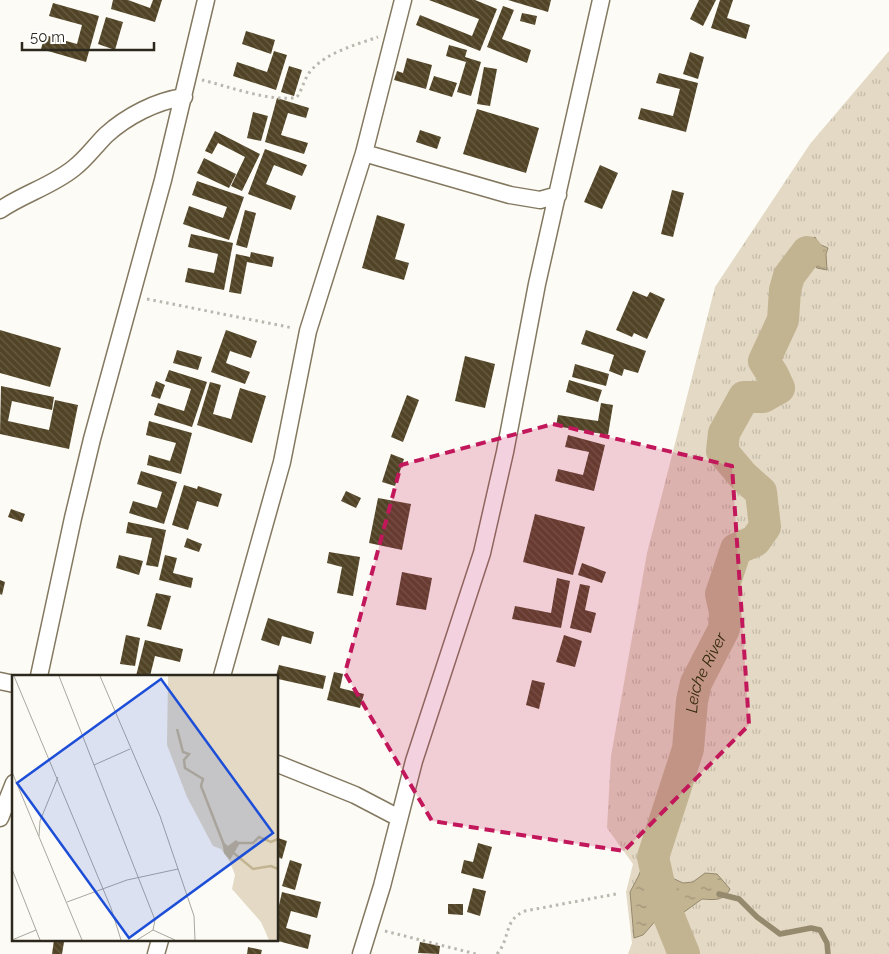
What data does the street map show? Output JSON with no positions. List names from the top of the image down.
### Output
{
  "water": ["Leiche River"],
  "scale_bar": "50 m"
}
